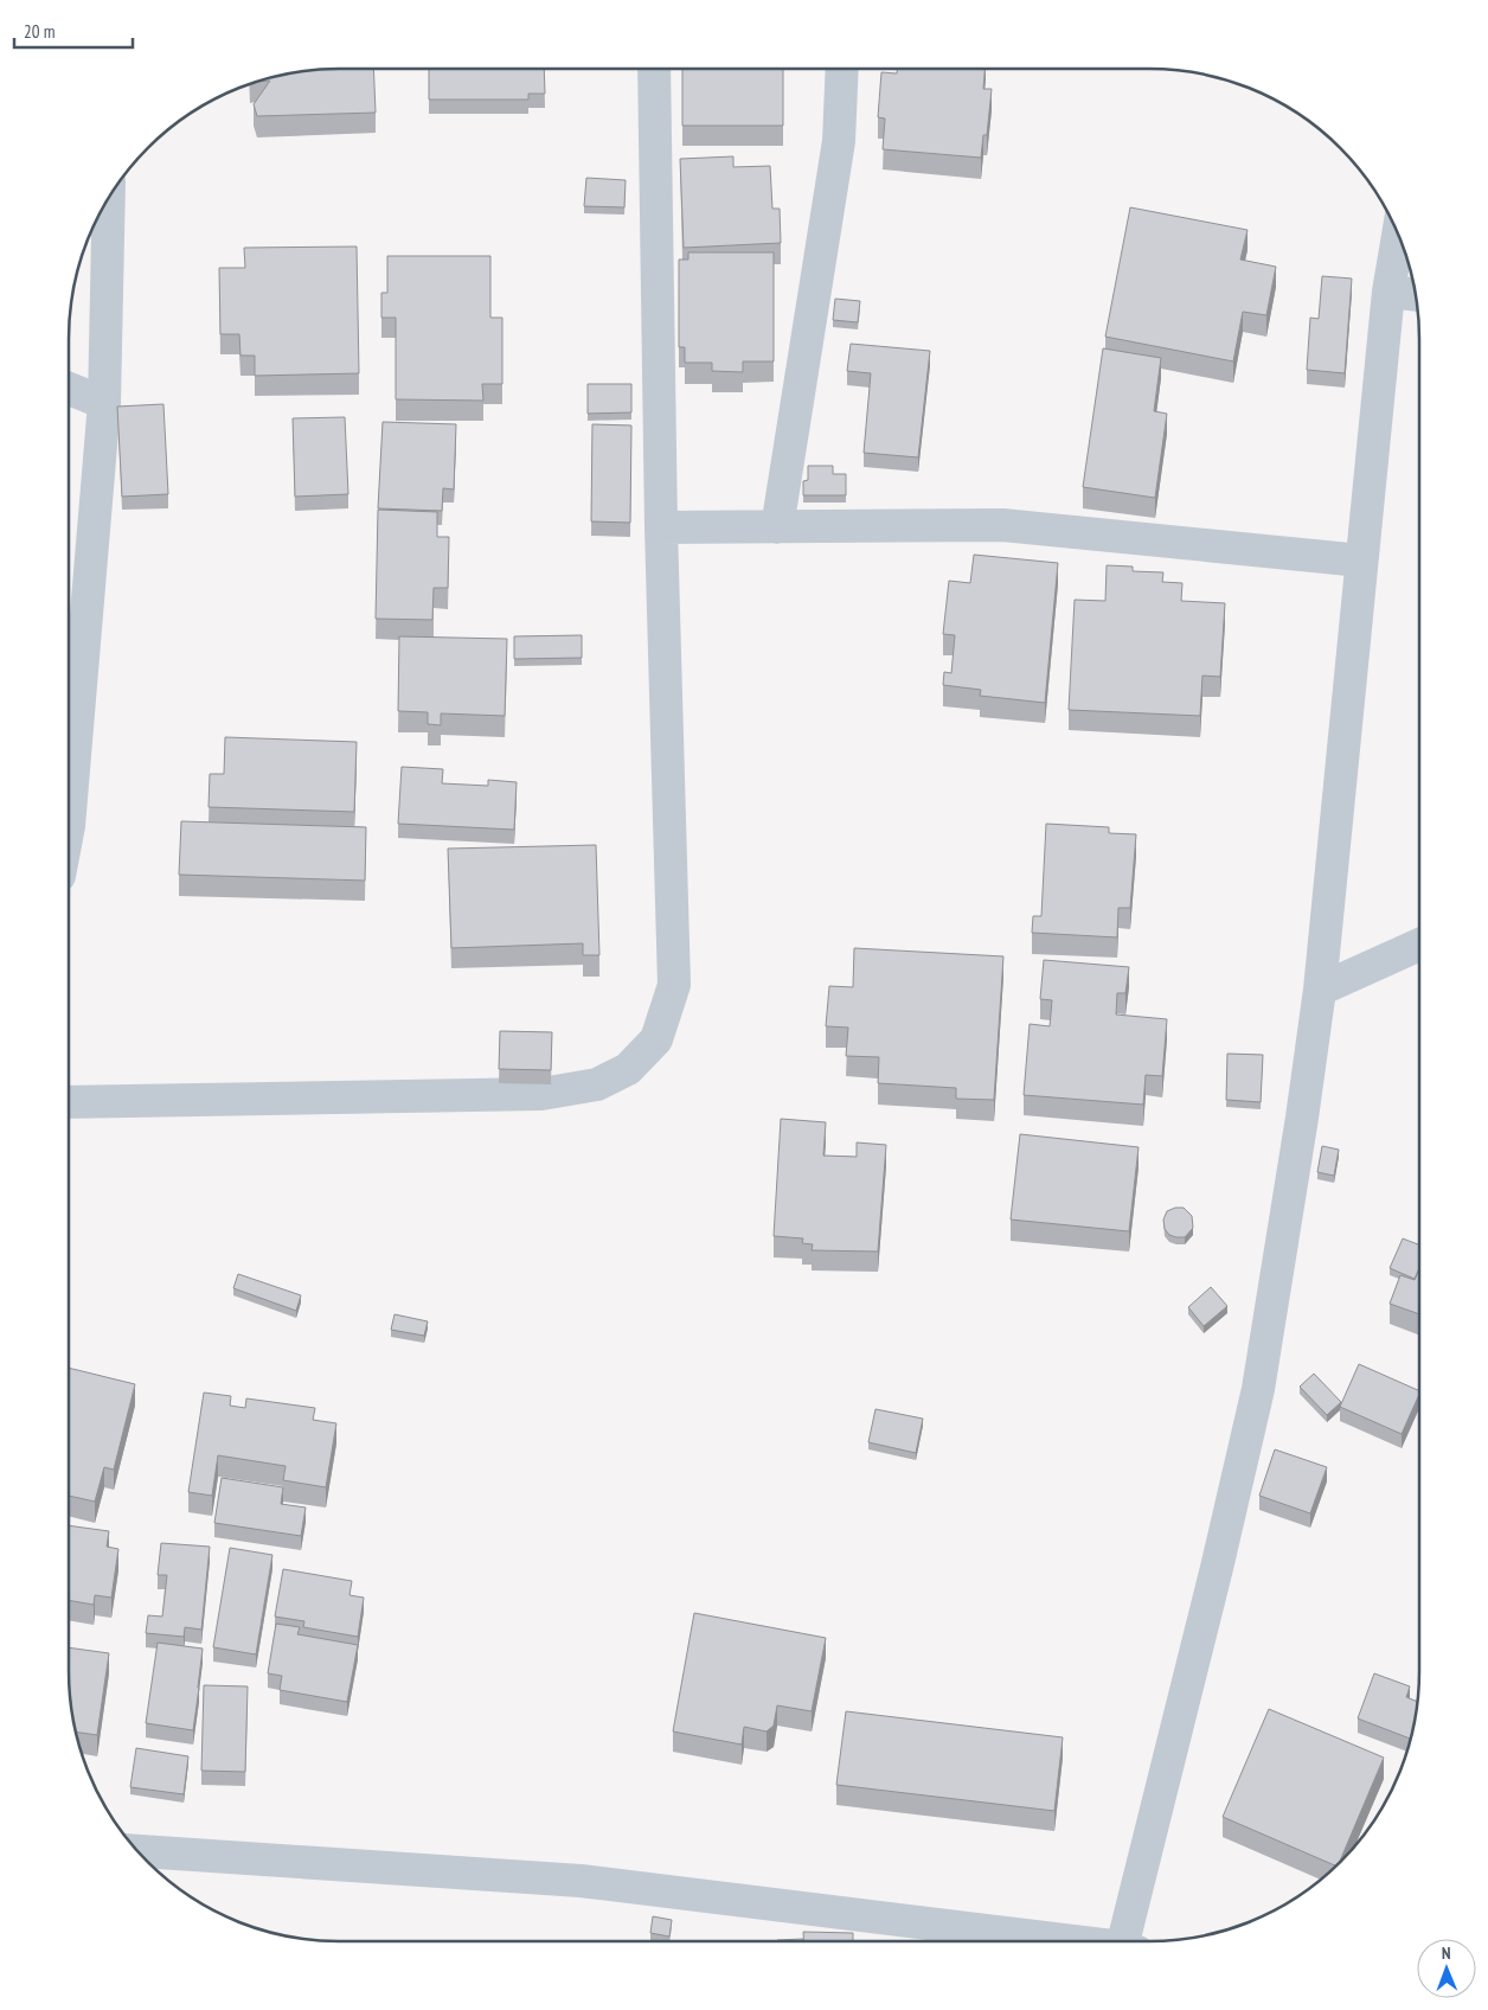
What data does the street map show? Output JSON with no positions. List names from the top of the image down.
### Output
{
  "scale_bar": "20 m",
  "north": "top"
}
